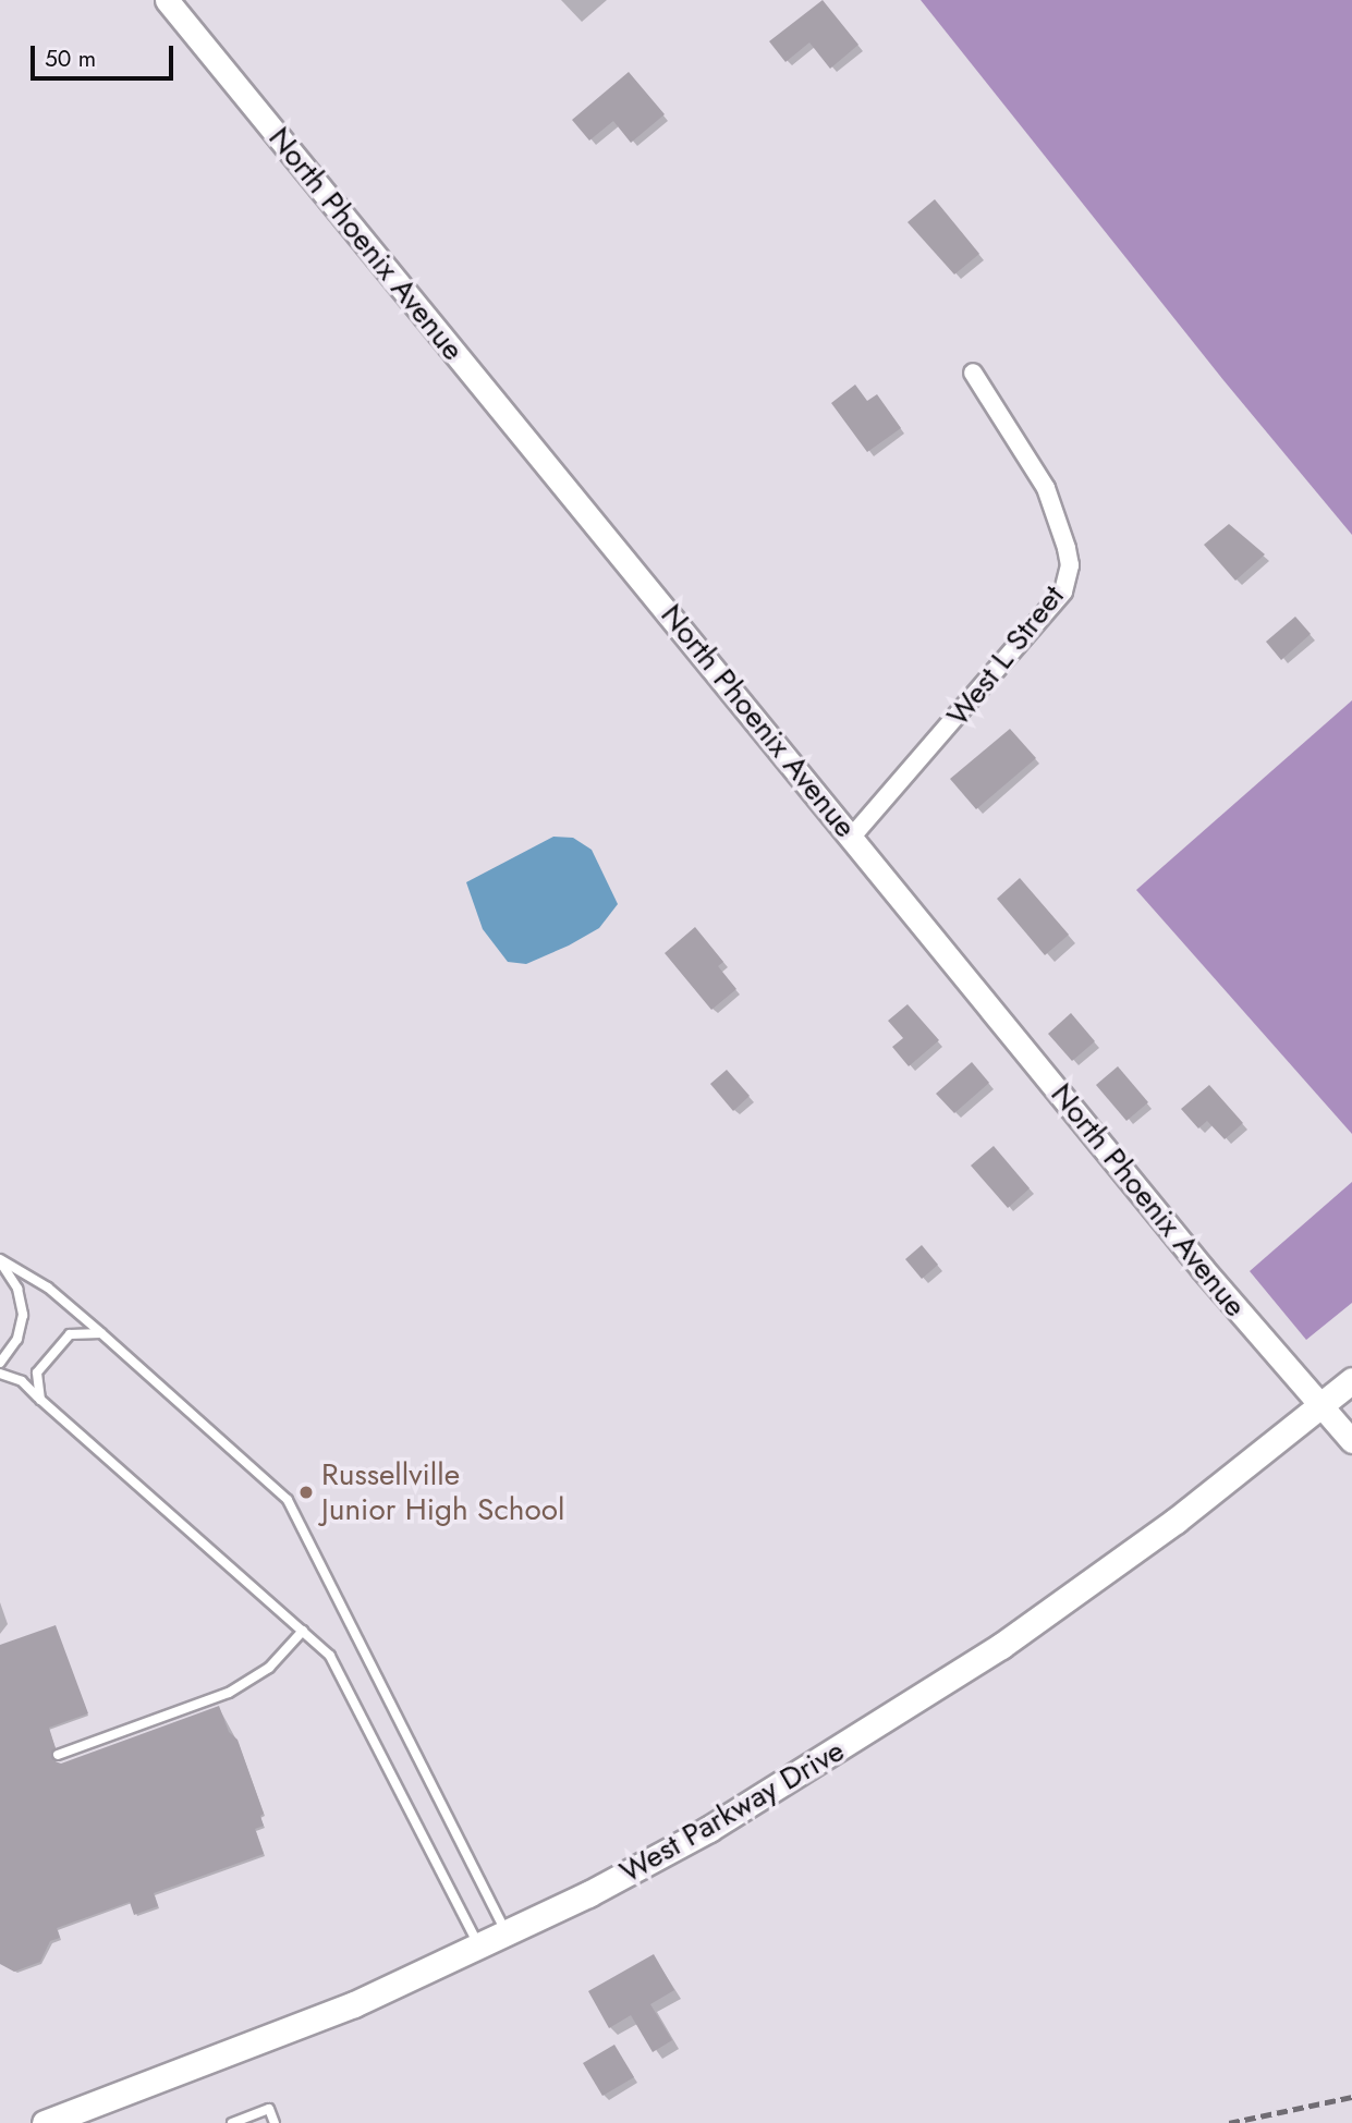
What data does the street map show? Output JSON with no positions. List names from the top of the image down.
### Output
{
  "streets": {
    "main road": ["West Parkway Drive"],
    "street": ["North Phoenix Avenue", "West L Street"]
  },
  "crossings": [
    ["North Phoenix Avenue", "West L Street"],
    ["North Phoenix Avenue", "West Parkway Drive"]
  ],
  "places": ["Russellville Junior High School"],
  "scale_bar": "50 m"
}
